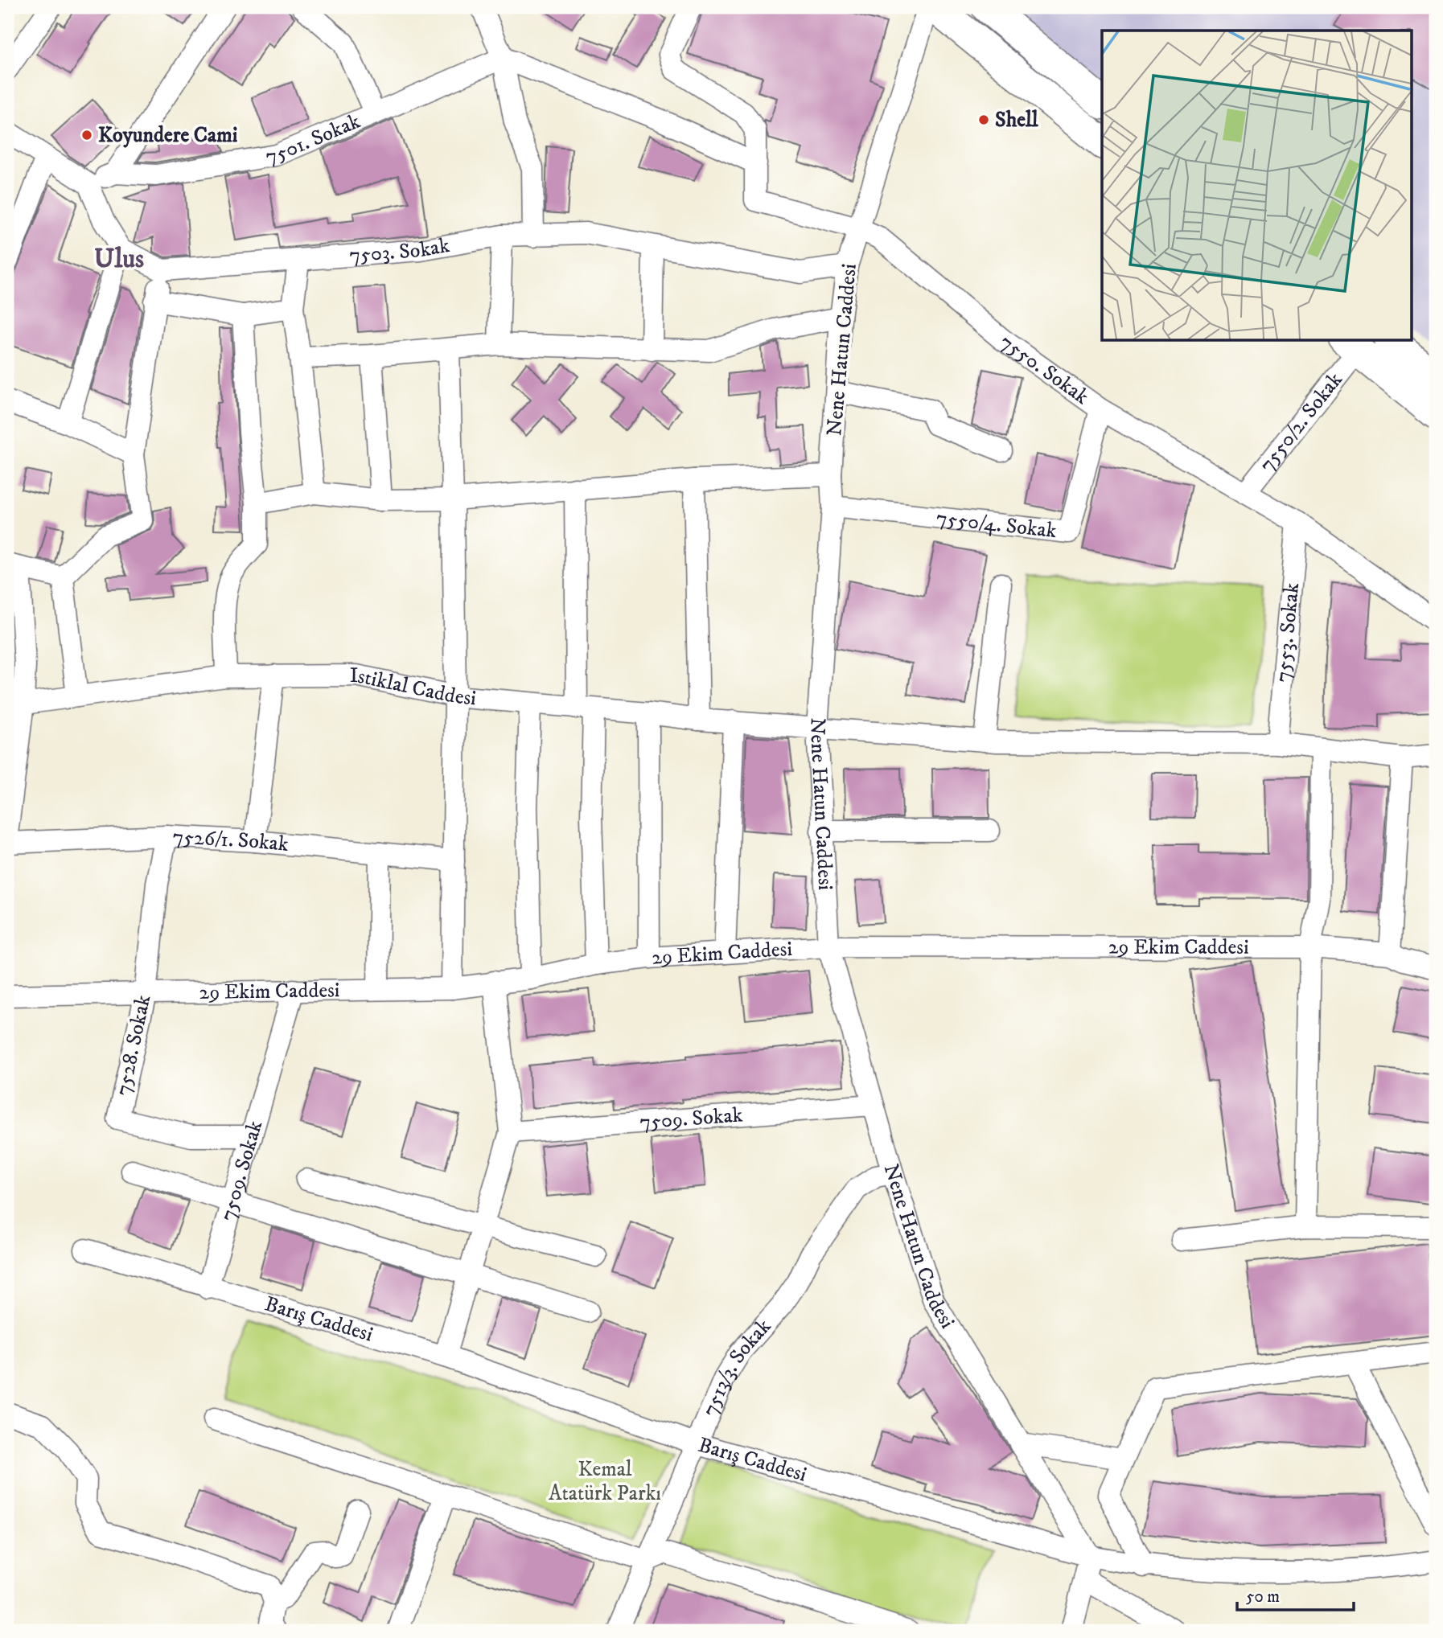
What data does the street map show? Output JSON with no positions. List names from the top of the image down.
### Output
{
  "streets": {
    "street": [
      "7501. Sokak",
      "7503. Sokak",
      "Nene Hatun Caddesi",
      "7550. Sokak",
      "7550/2. Sokak",
      "7550/4. Sokak",
      "7553. Sokak",
      "Istiklal Caddesi",
      "7526/1. Sokak",
      "29 Ekim Caddesi",
      "7528. Sokak",
      "7509. Sokak",
      "Barış Caddesi",
      "7513/3. Sokak"
    ]
  },
  "crossings": [
    ["7503. Sokak", "Nene Hatun Caddesi"],
    ["Nene Hatun Caddesi", "7550. Sokak"],
    ["Nene Hatun Caddesi", "7550/4. Sokak"],
    ["Nene Hatun Caddesi", "Istiklal Caddesi"],
    ["Nene Hatun Caddesi", "29 Ekim Caddesi"],
    ["Nene Hatun Caddesi", "7509. Sokak"],
    ["Nene Hatun Caddesi", "Barış Caddesi"],
    ["Nene Hatun Caddesi", "7513/3. Sokak"],
    ["7550. Sokak", "7550/2. Sokak"],
    ["7550. Sokak", "7550/4. Sokak"],
    ["7550. Sokak", "7553. Sokak"],
    ["7553. Sokak", "Istiklal Caddesi"],
    ["7526/1. Sokak", "7528. Sokak"],
    ["29 Ekim Caddesi", "7528. Sokak"],
    ["29 Ekim Caddesi", "7509. Sokak"],
    ["7528. Sokak", "7509. Sokak"],
    ["7509. Sokak", "Barış Caddesi"],
    ["Barış Caddesi", "7513/3. Sokak"]
  ],
  "districts": ["Ulus"],
  "parks": ["Kemal Atatürk Parkı"],
  "places": ["Shell", "Koyundere Cami"],
  "scale_bar": "50 m"
}
